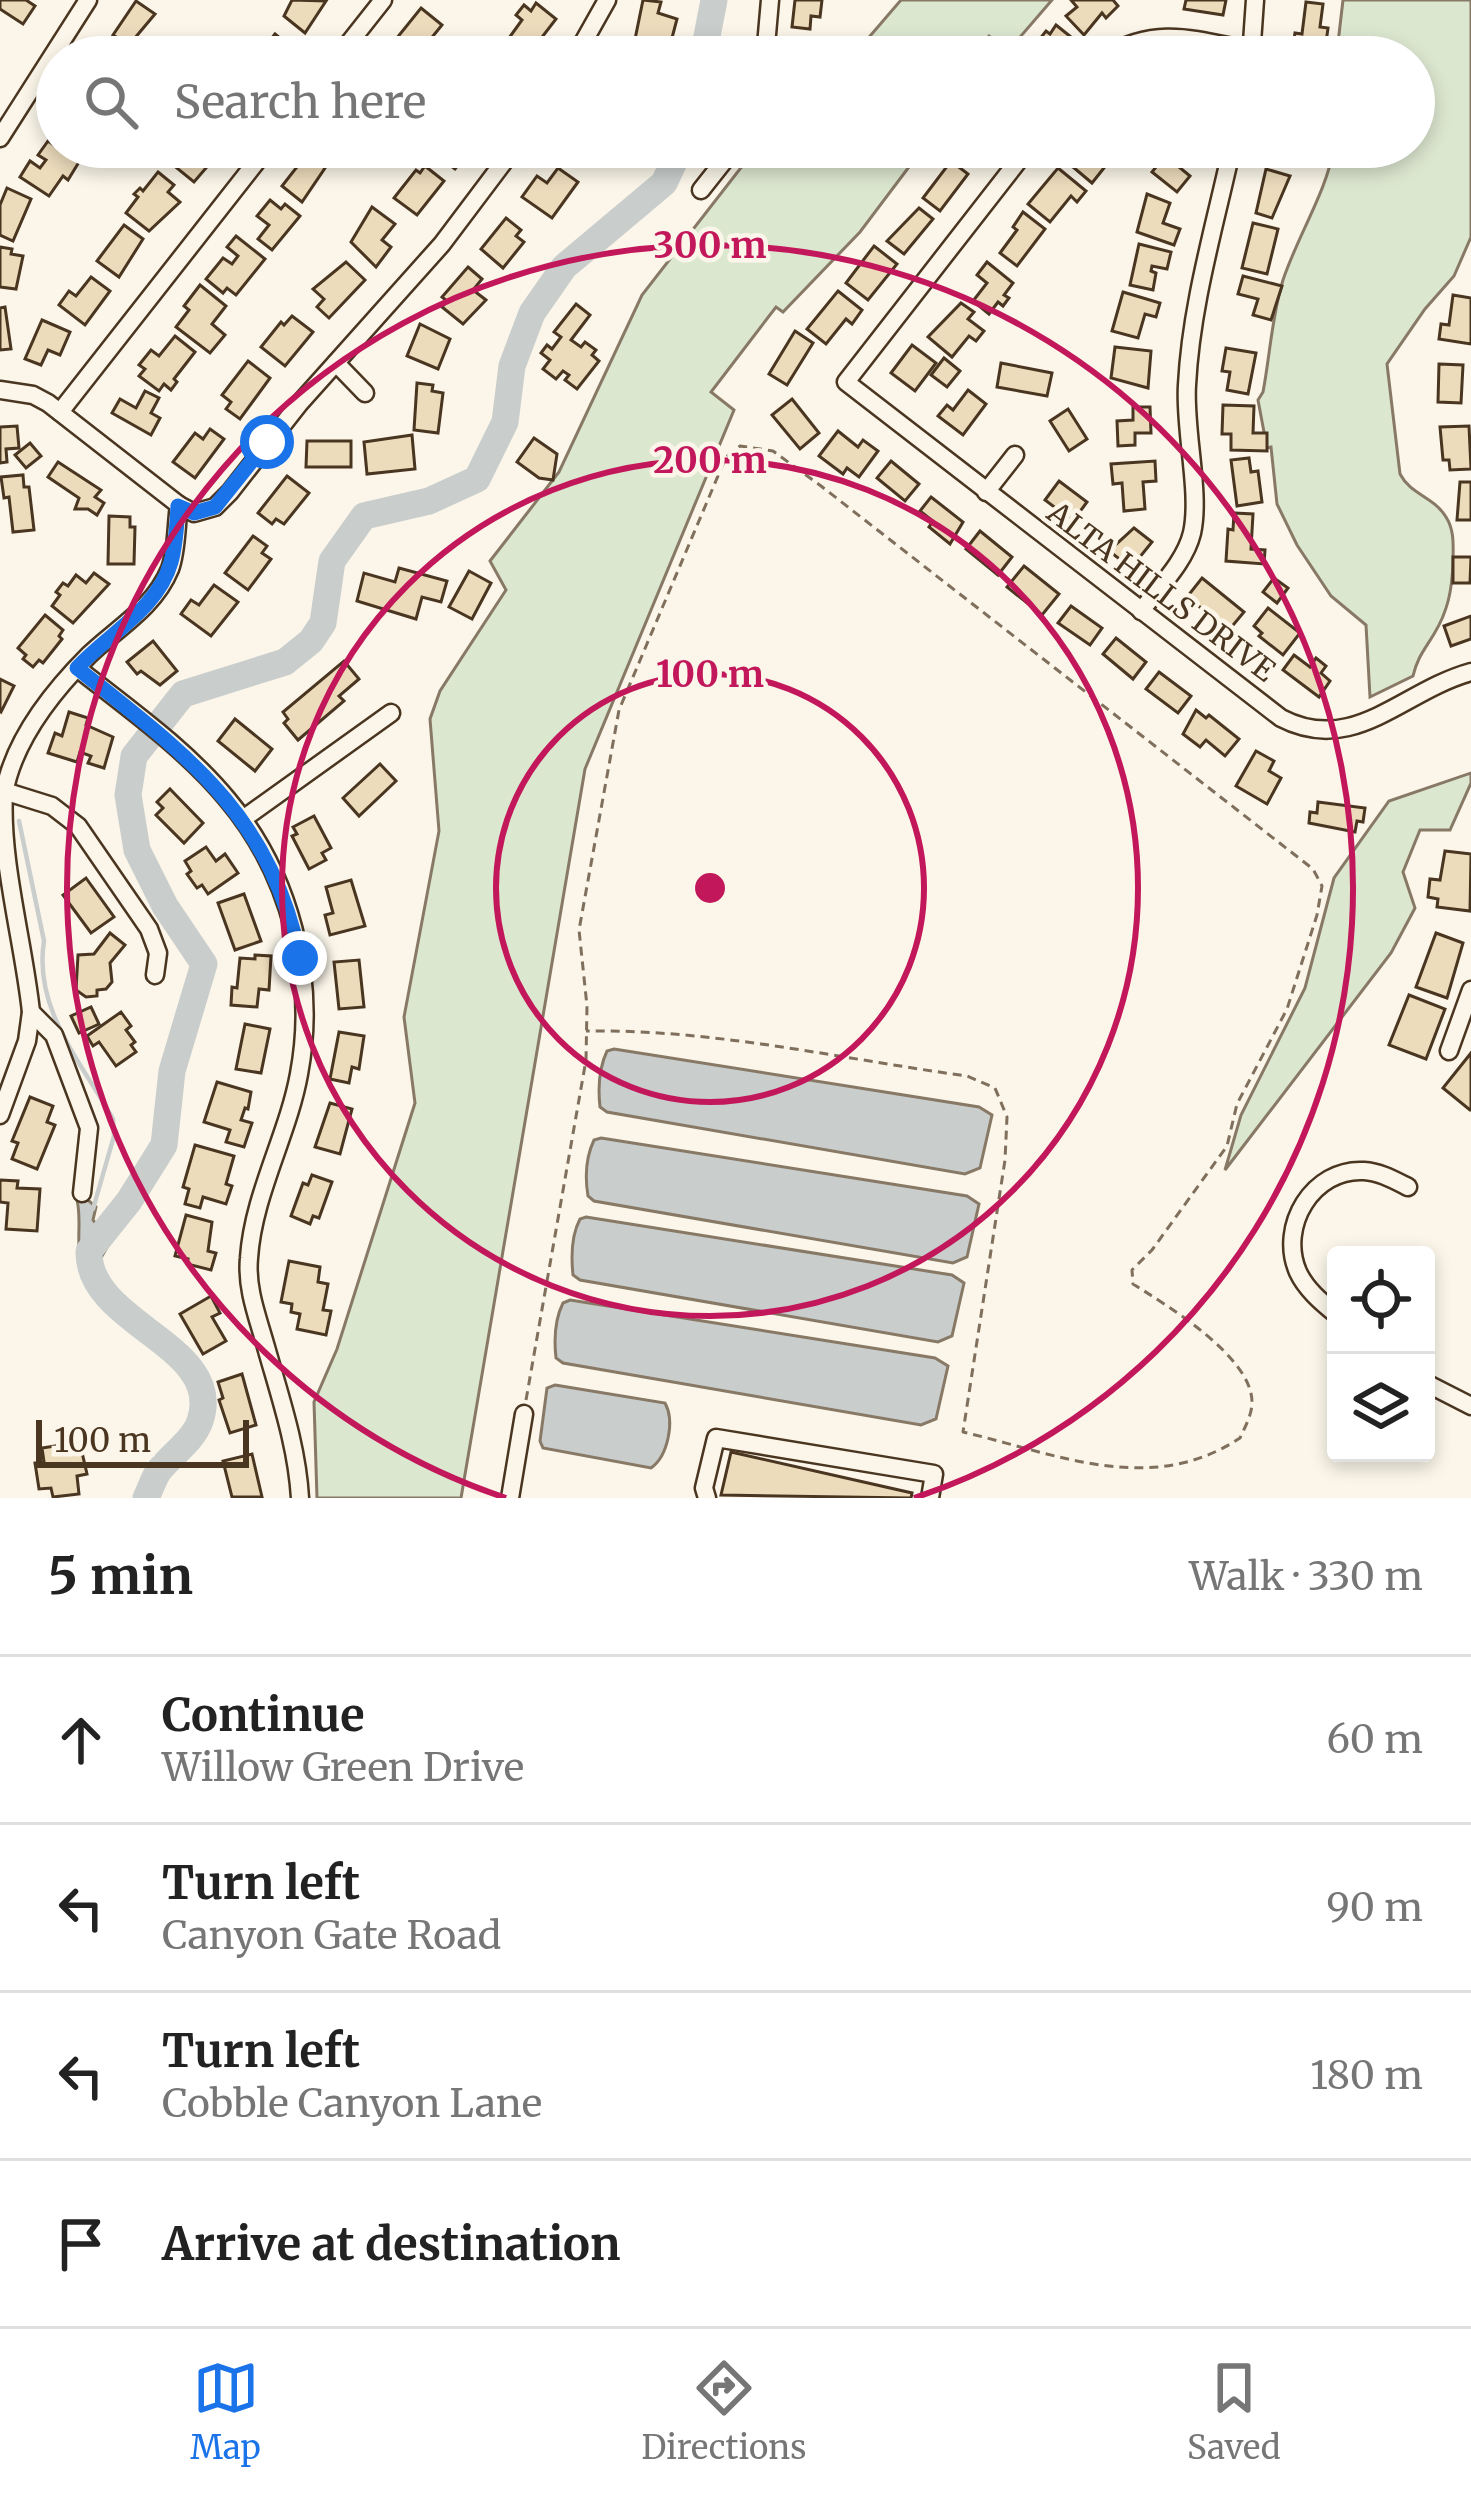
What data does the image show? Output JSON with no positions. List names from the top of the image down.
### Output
{
  "streets": {
    "street": ["ALTA HILLS DRIVE"]
  },
  "scale_bar": "100 m",
  "page": {
    "search": "Search here",
    "scale": "100 m",
    "heading": ["5 min", "Walk · 330 m"],
    "list": [
      ["Continue", "Willow Green Drive", "60 m"],
      ["Turn left", "Canyon Gate Road", "90 m"],
      ["Turn left", "Cobble Canyon Lane", "180 m"],
      "Arrive at destination"
    ],
    "nav": ["Map", "Directions", "Saved"]
  },
  "rings": ["300 m", "200 m", "100 m"]
}
